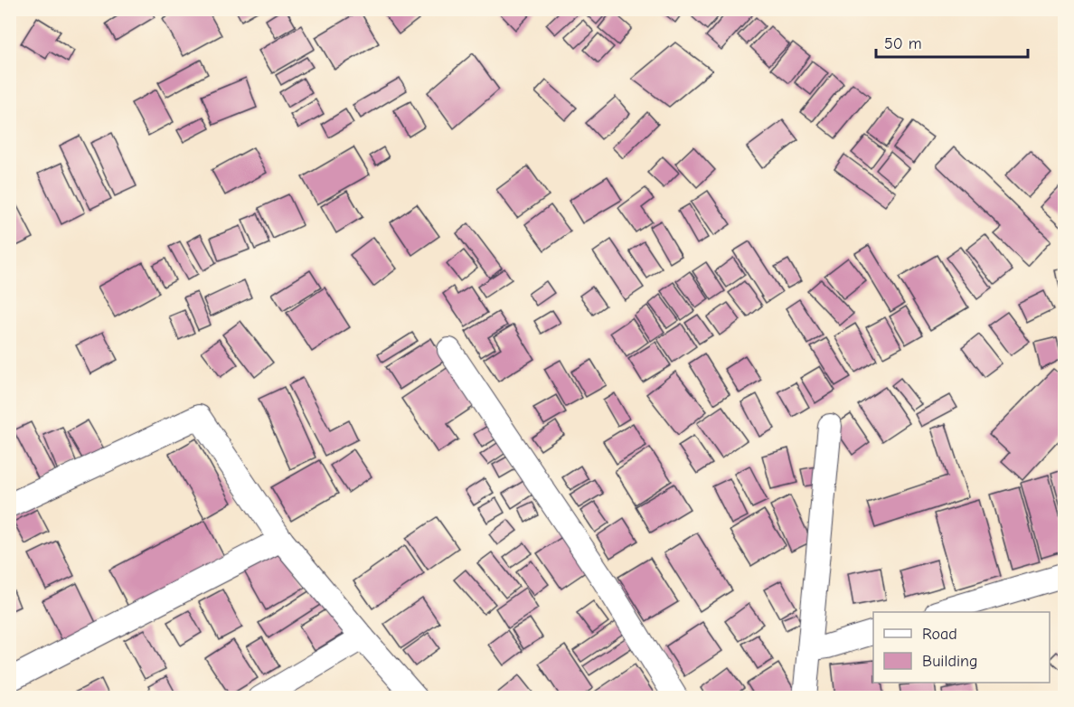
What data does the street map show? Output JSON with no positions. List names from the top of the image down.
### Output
{
  "legend": ["Road", "Building"],
  "scale_bar": "50 m"
}
